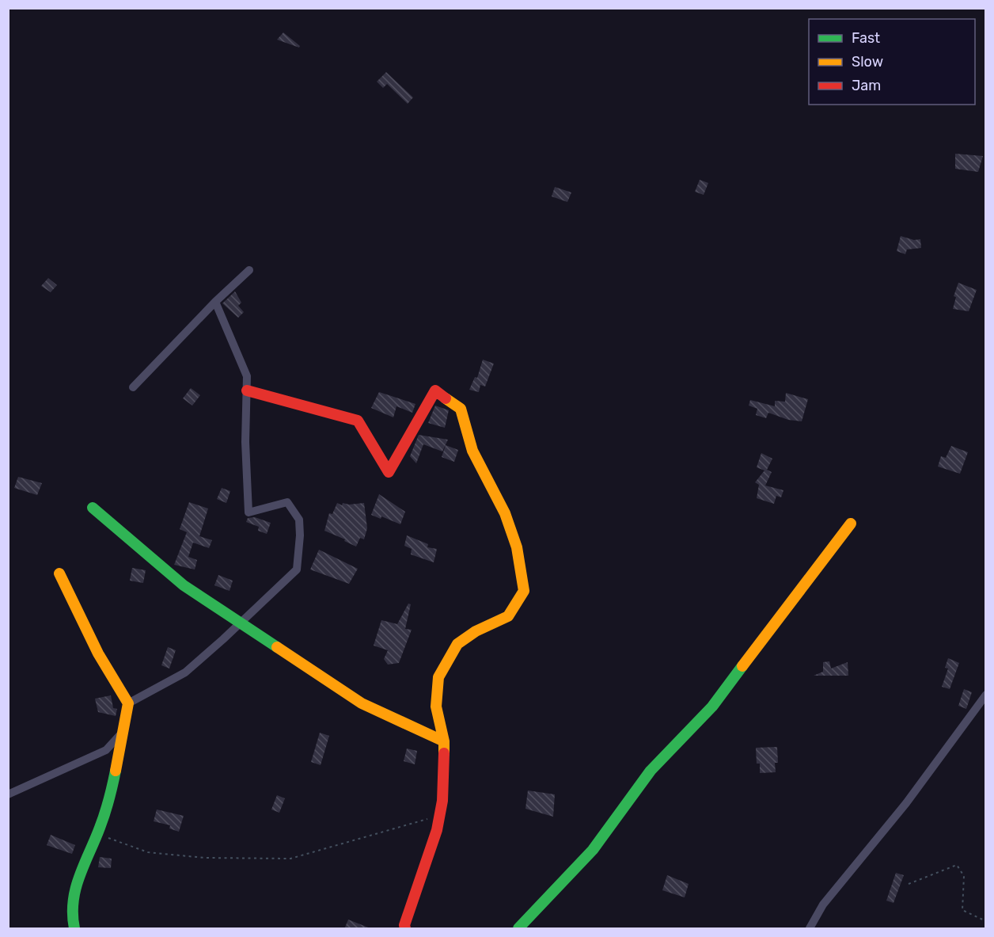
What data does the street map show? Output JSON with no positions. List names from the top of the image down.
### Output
{
  "legend": ["Fast", "Slow", "Jam"]
}
